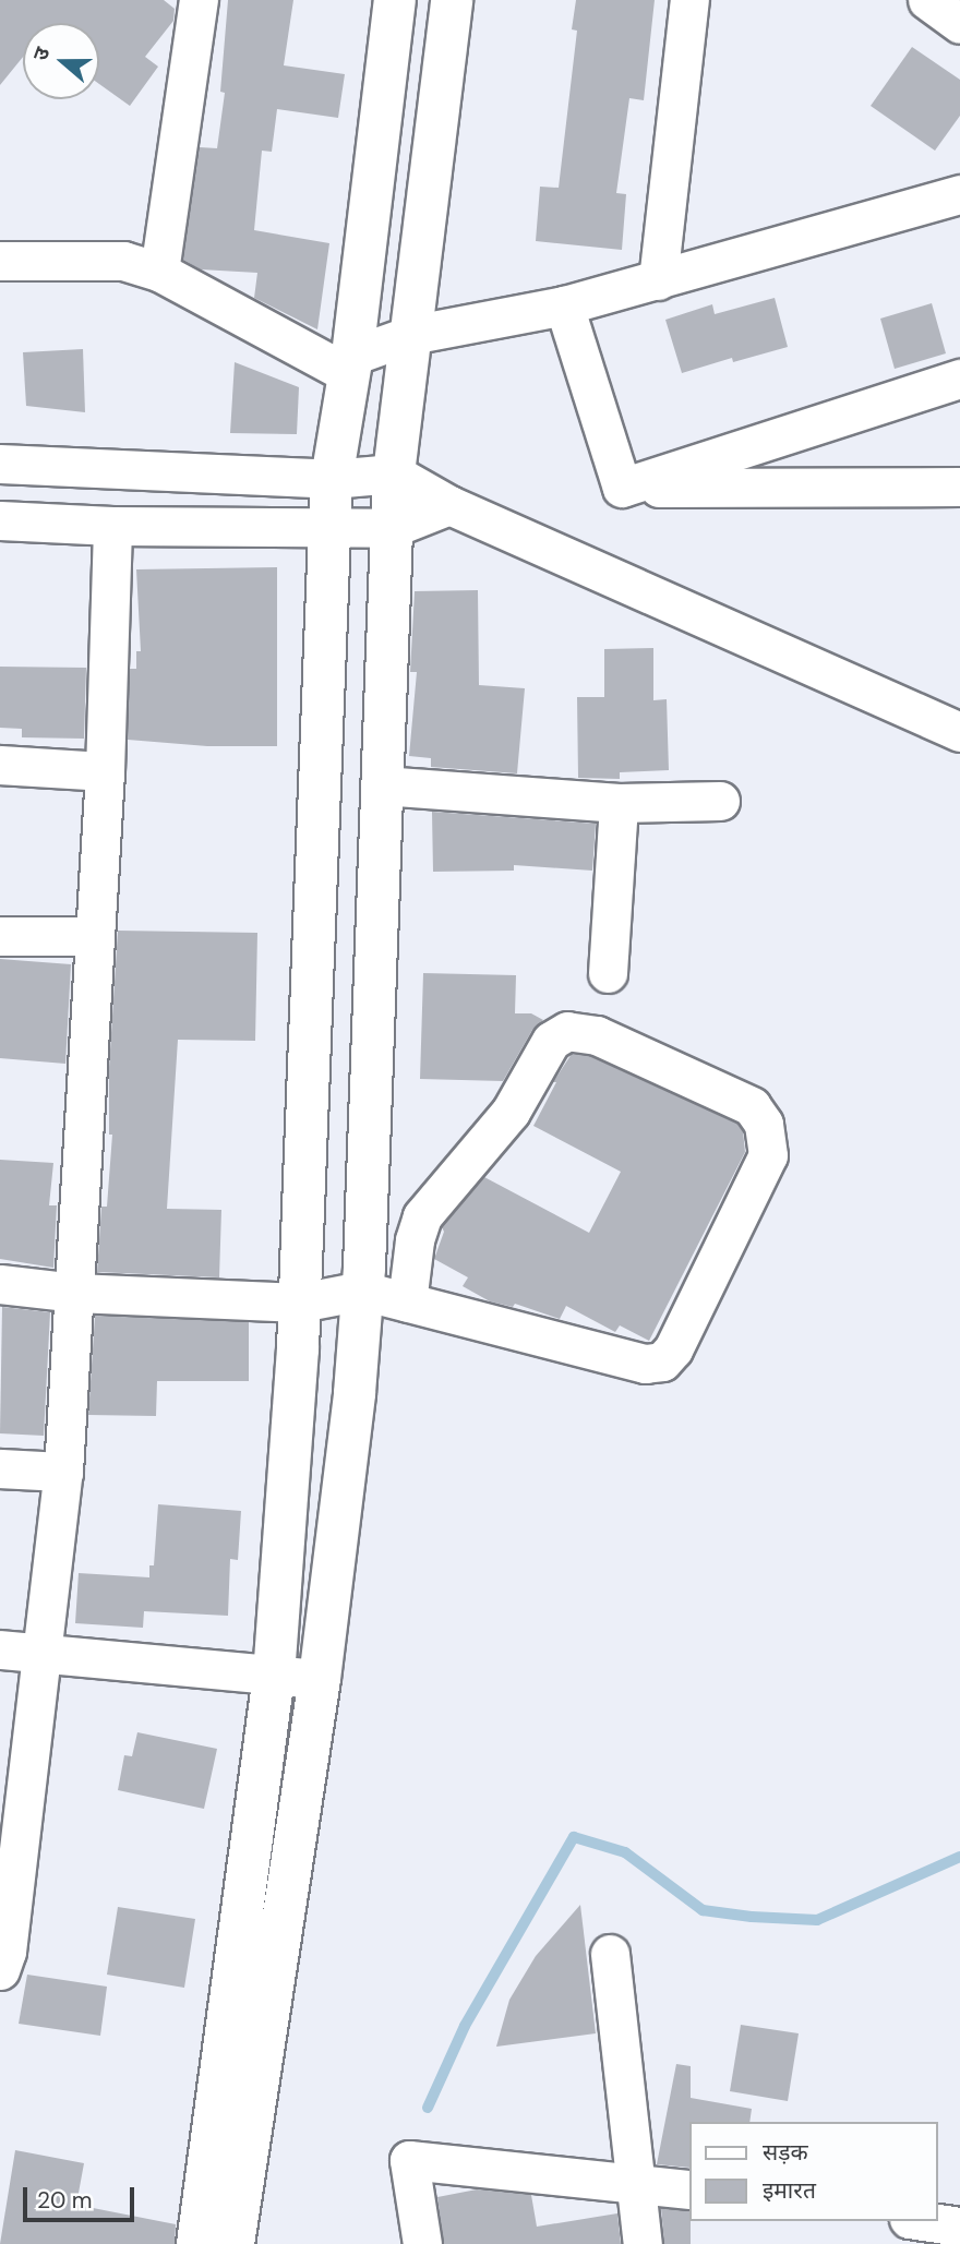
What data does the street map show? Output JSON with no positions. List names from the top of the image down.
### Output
{
  "legend": ["सड़क", "इमारत"],
  "scale_bar": "20 m",
  "north": "left"
}
